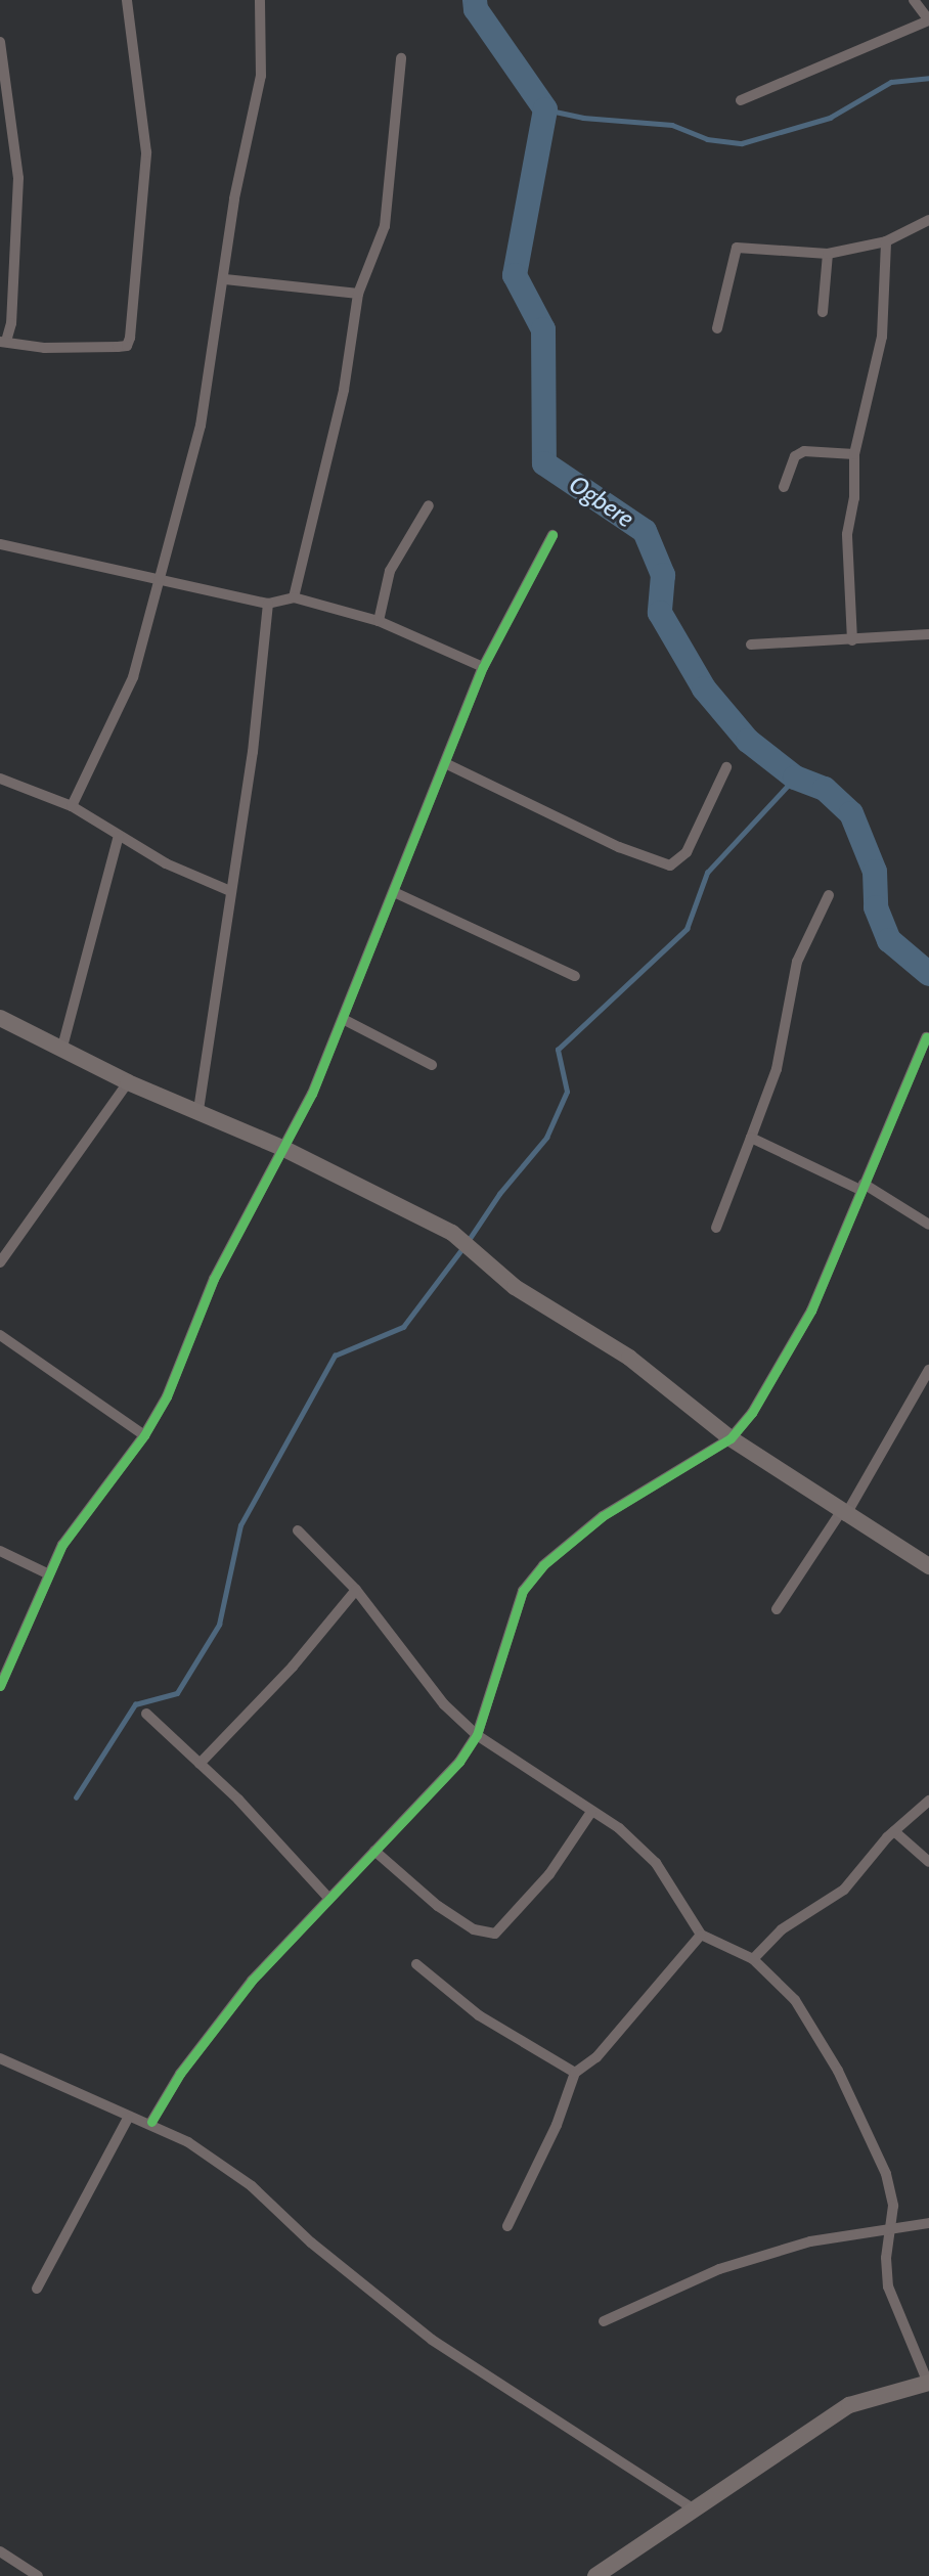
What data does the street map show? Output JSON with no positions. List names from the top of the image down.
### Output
{
  "water": ["Ogbere"]
}
